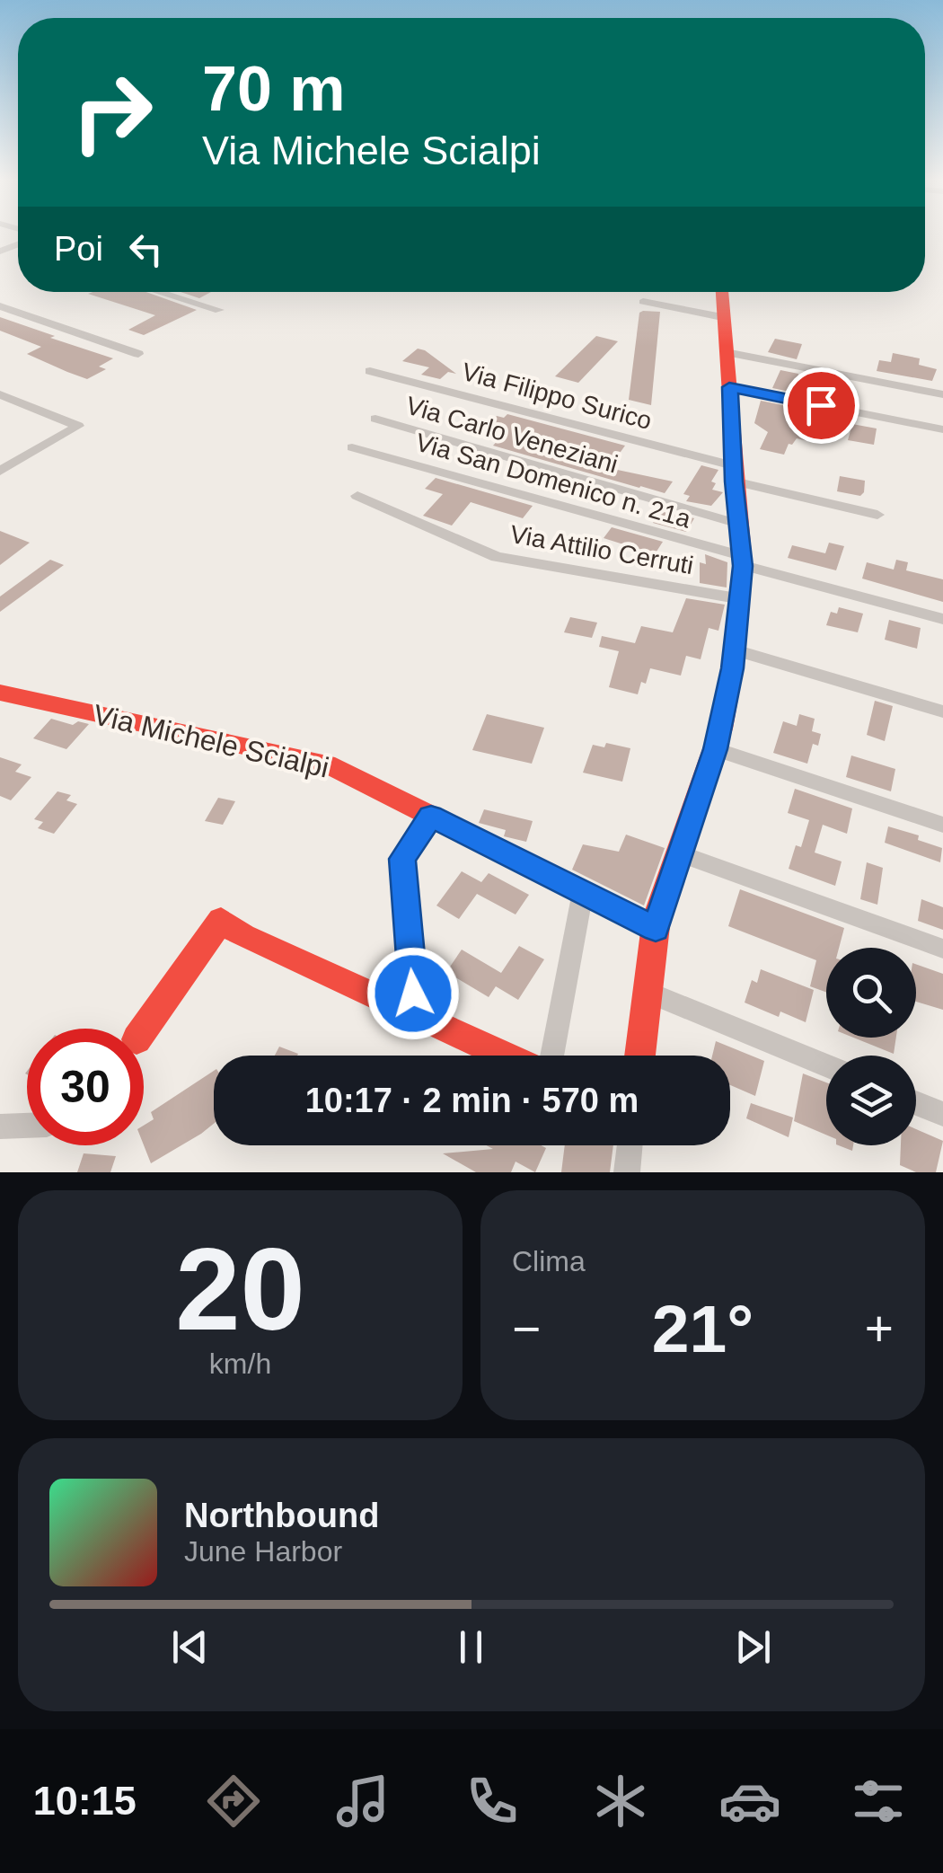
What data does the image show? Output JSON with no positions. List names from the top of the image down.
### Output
{
  "streets": {
    "street": [
      "Via Filippo Surico",
      "Via Carlo Veneziani",
      "Via San Domenico n. 21a",
      "Via Attilio Cerruti",
      "Via Michele Scialpi"
    ]
  },
  "page": {
    "turn": ["70 m", "Via Michele Scialpi"],
    "then": "Poi",
    "limit": "30",
    "trip": "10:17 · 2 min · 570 m",
    "tile": [
      ["20", "km/h"],
      "Clima"
    ],
    "heat": ["−", "21°", "+"],
    "song": ["Northbound", "June Harbor"],
    "tabs": "10:15"
  }
}
